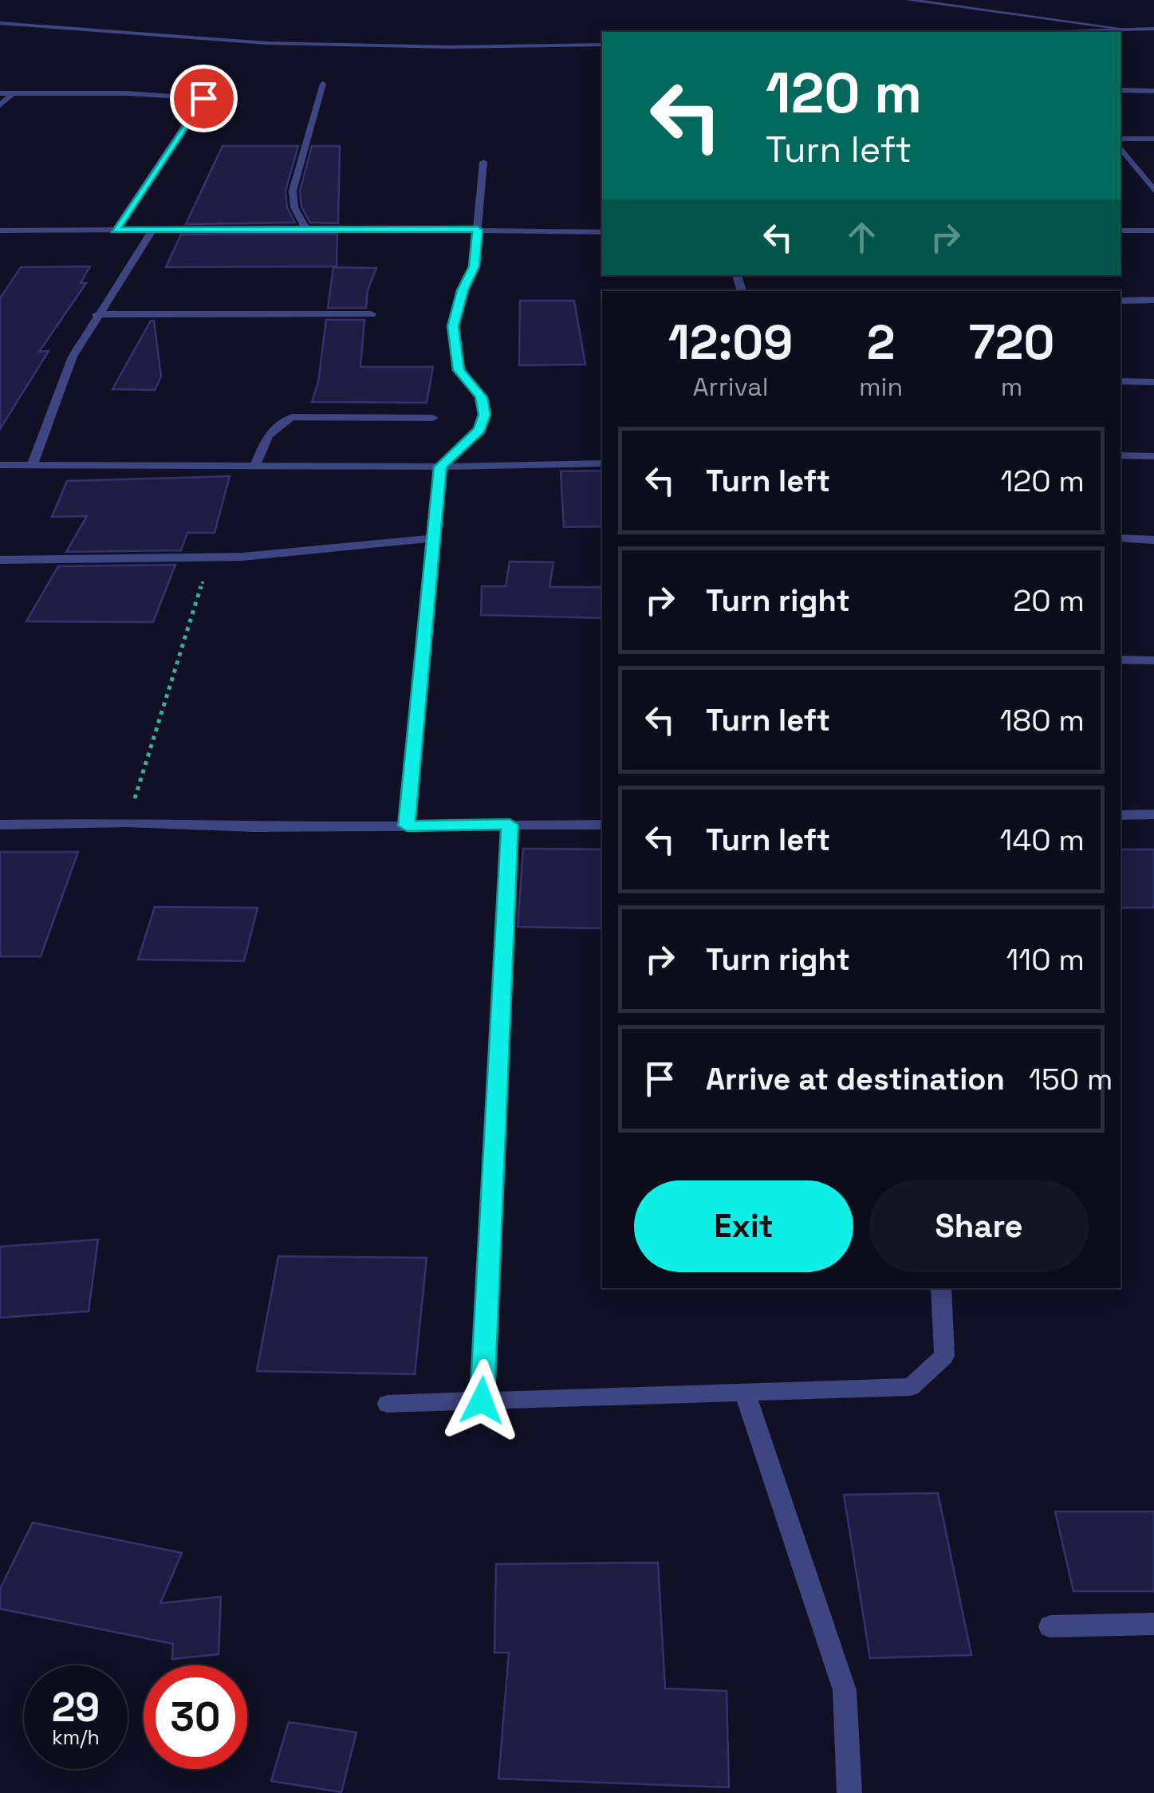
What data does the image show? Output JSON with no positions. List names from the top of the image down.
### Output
{
  "page": {
    "turn": ["120 m", "Turn left"],
    "eta": [
      "12:09",
      "Arrival",
      "2",
      "min",
      "720",
      "m"
    ],
    "list": [
      {
        "name": "Turn left",
        "value": "120 m"
      },
      {
        "name": "Turn right",
        "value": "20 m"
      },
      {
        "name": "Turn left",
        "value": "180 m"
      },
      {
        "name": "Turn left",
        "value": "140 m"
      },
      {
        "name": "Turn right",
        "value": "110 m"
      },
      {
        "name": "Arrive at destination",
        "value": "150 m"
      }
    ],
    "buttons": ["Exit", "Share"],
    "speed": "29 km/h",
    "limit": "30"
  }
}
